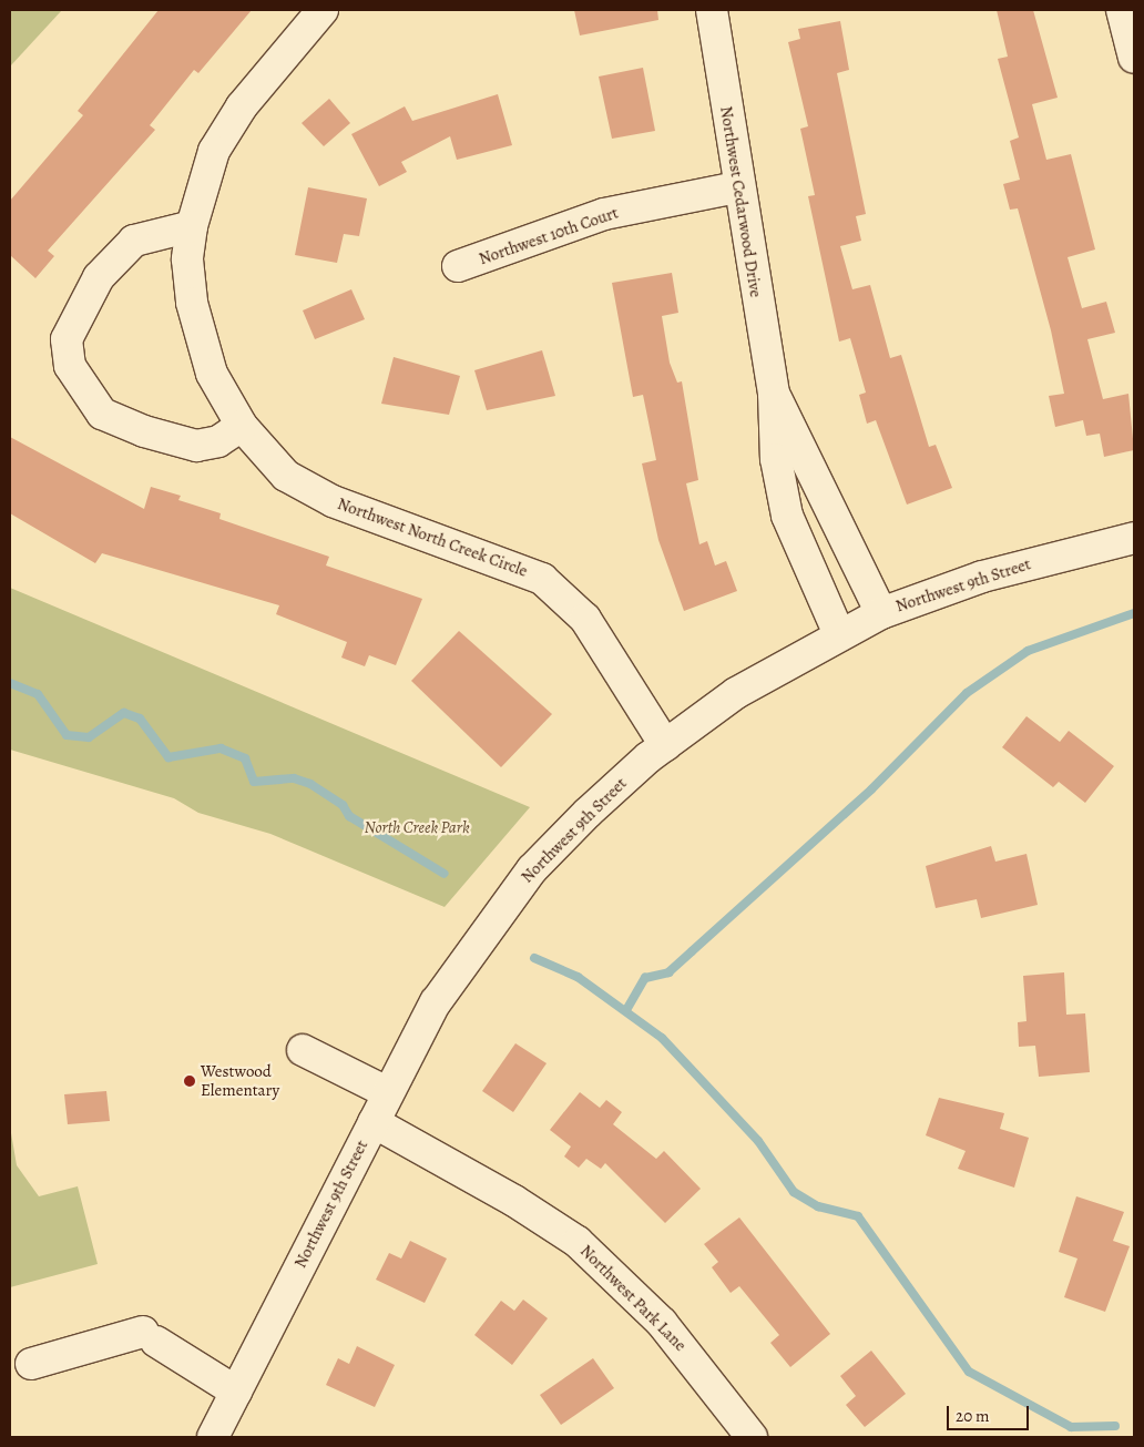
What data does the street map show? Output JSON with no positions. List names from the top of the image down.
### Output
{
  "streets": {
    "street": [
      "Northwest Cedarwood Drive",
      "Northwest 10th Court",
      "Northwest North Creek Circle",
      "Northwest 9th Street",
      "Northwest Park Lane"
    ]
  },
  "crossings": [
    ["Northwest Cedarwood Drive", "Northwest 10th Court"],
    ["Northwest Cedarwood Drive", "Northwest 9th Street"],
    ["Northwest North Creek Circle", "Northwest 9th Street"],
    ["Northwest 9th Street", "Northwest Park Lane"]
  ],
  "parks": ["North Creek Park"],
  "places": ["Westwood Elementary"],
  "scale_bar": "20 m"
}
